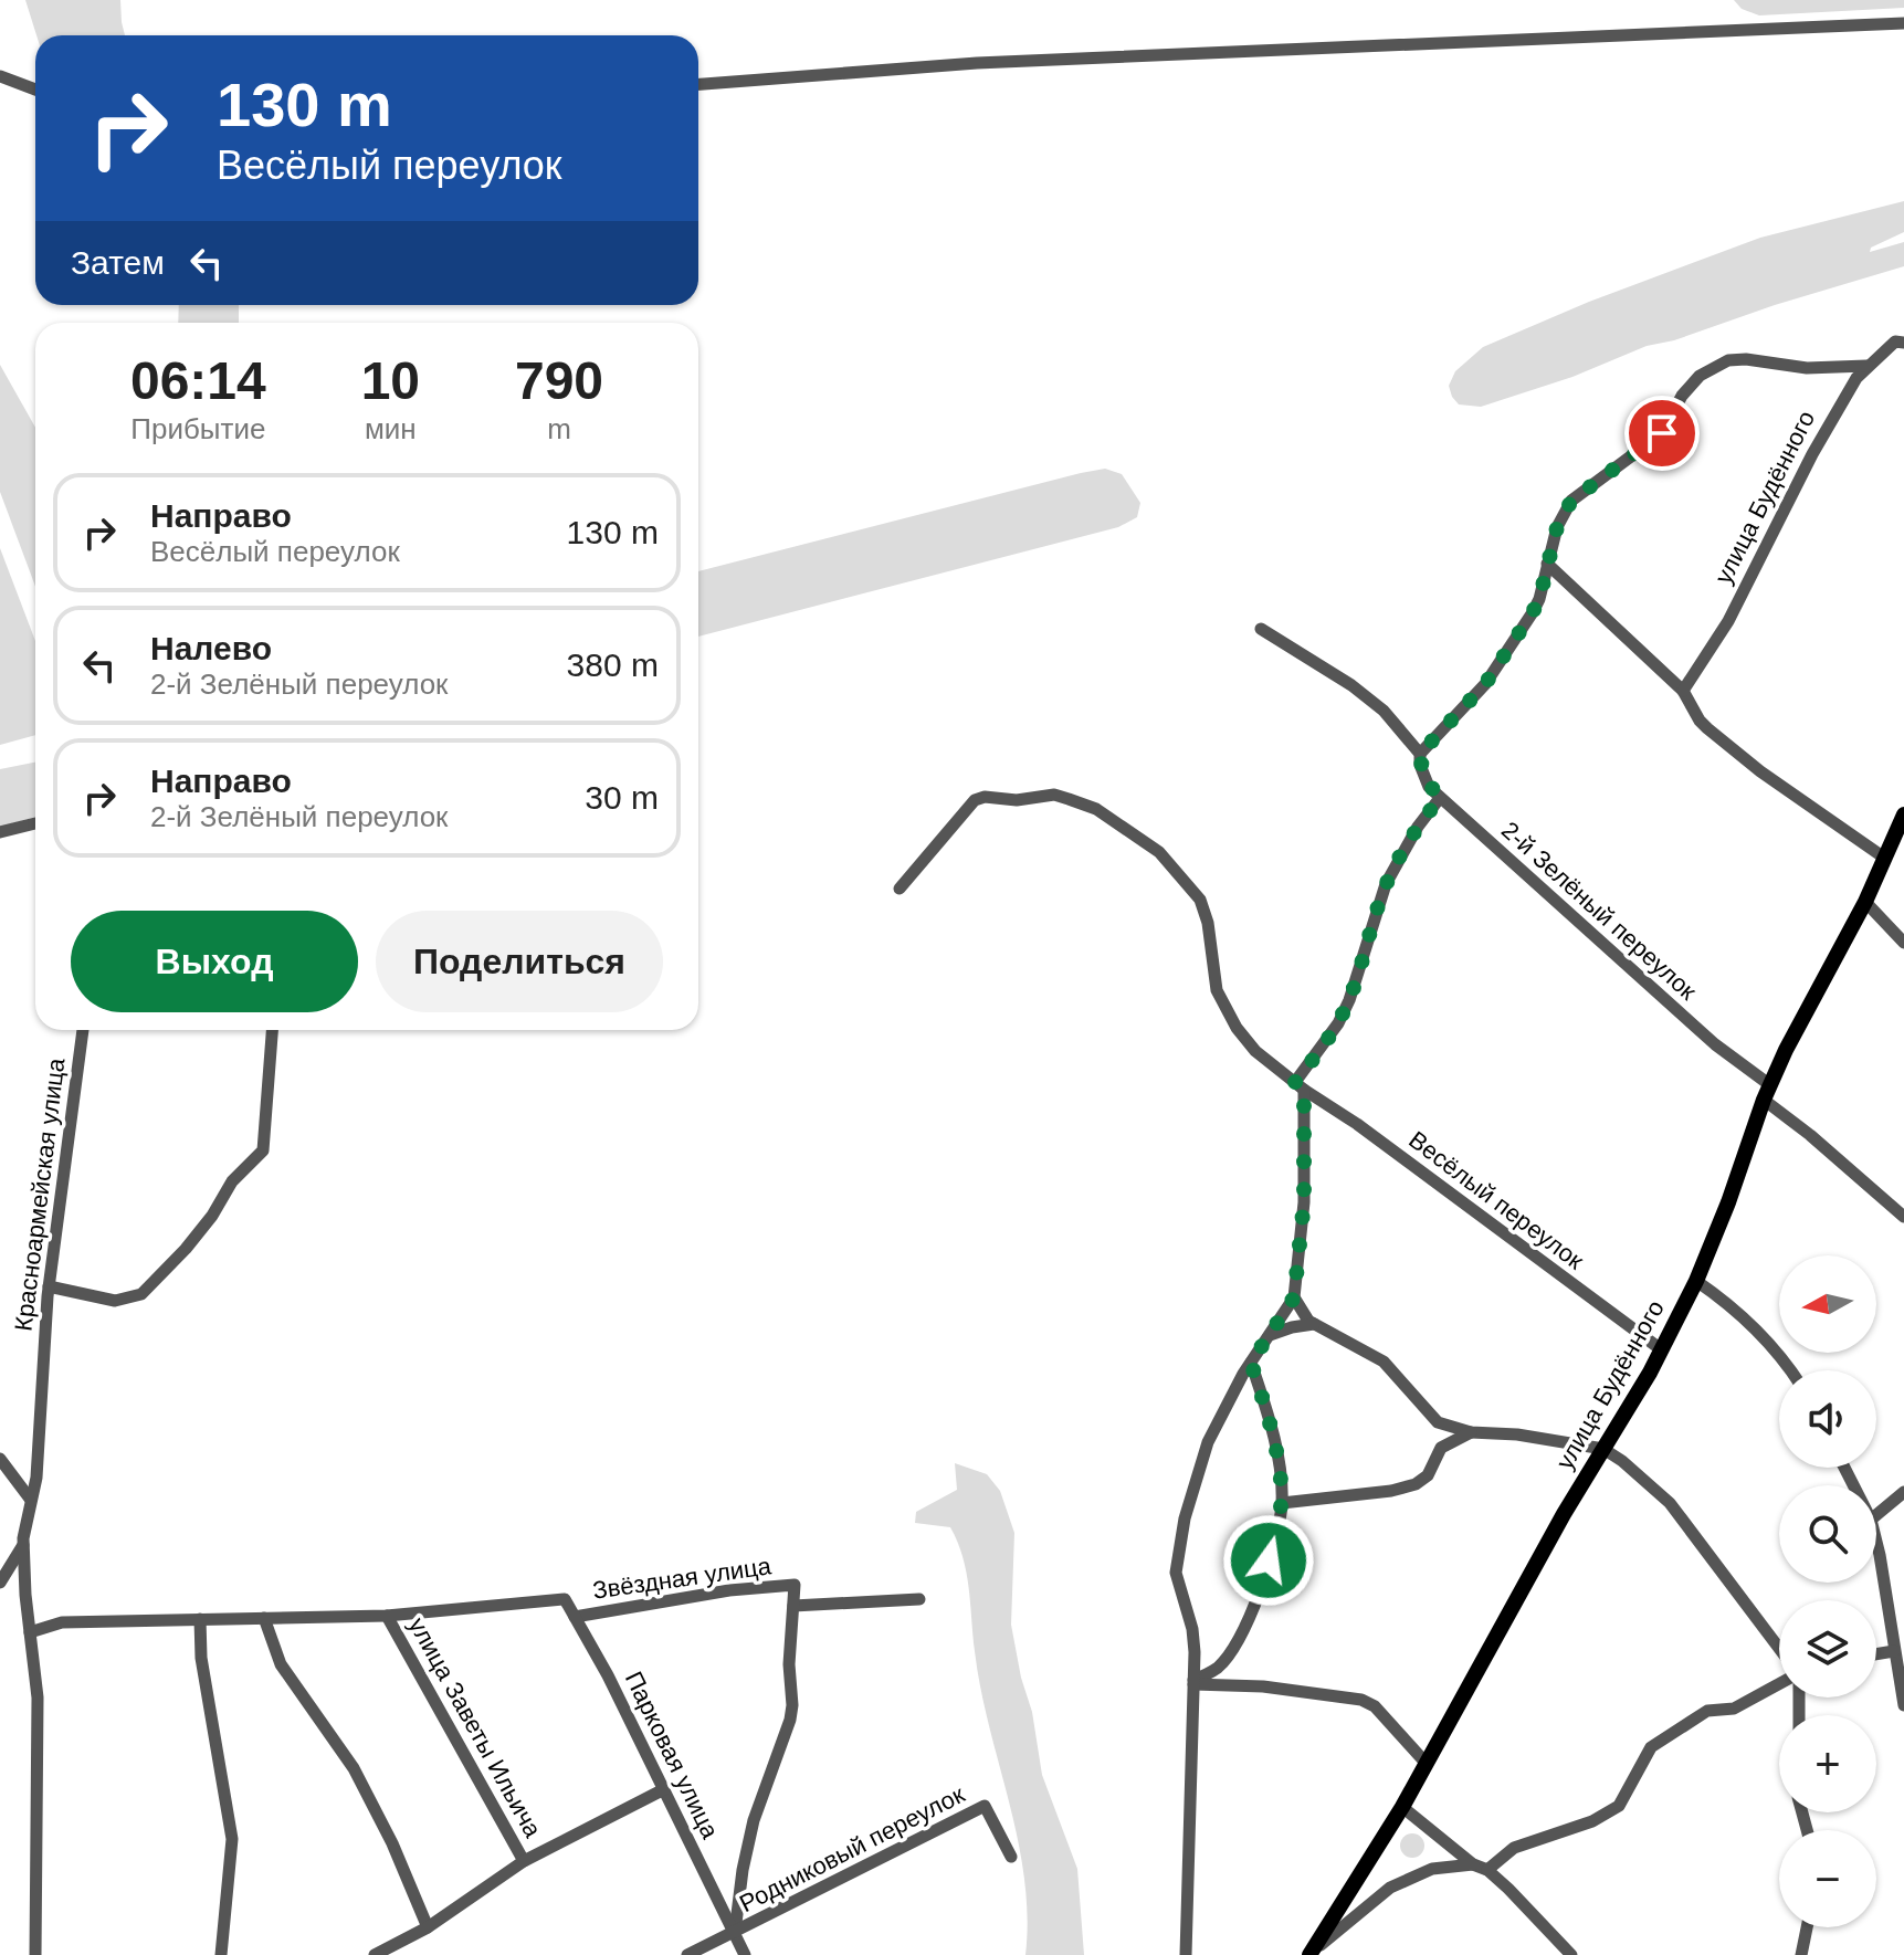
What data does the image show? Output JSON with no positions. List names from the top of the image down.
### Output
{
  "streets": {
    "main road": ["улица Будённого"],
    "street": [
      "2-й Зелёный переулок",
      "Красноармейская улица",
      "Весёлый переулок",
      "Звёздная улица",
      "улица Заветы Ильича",
      "Парковая улица",
      "Родниковый переулок"
    ]
  },
  "crossings": [
    ["улица Будённого", "2-й Зелёный переулок"],
    ["улица Будённого", "Весёлый переулок"],
    ["Звёздная улица", "Парковая улица"],
    ["улица Заветы Ильича", "Парковая улица"],
    ["Парковая улица", "Родниковый переулок"]
  ],
  "north": "left",
  "page": {
    "turn": ["130 m", "Весёлый переулок"],
    "then": "Затем",
    "eta": [
      "06:14",
      "Прибытие",
      "10",
      "мин",
      "790",
      "m"
    ],
    "list": [
      {
        "name": "Направо",
        "note": "Весёлый переулок",
        "value": "130 m"
      },
      {
        "name": "Налево",
        "note": "2-й Зелёный переулок",
        "value": "380 m"
      },
      {
        "name": "Направо",
        "note": "2-й Зелёный переулок",
        "value": "30 m"
      }
    ],
    "buttons": ["Выход", "Поделиться"],
    "map_buttons": ["+", "−"]
  }
}
